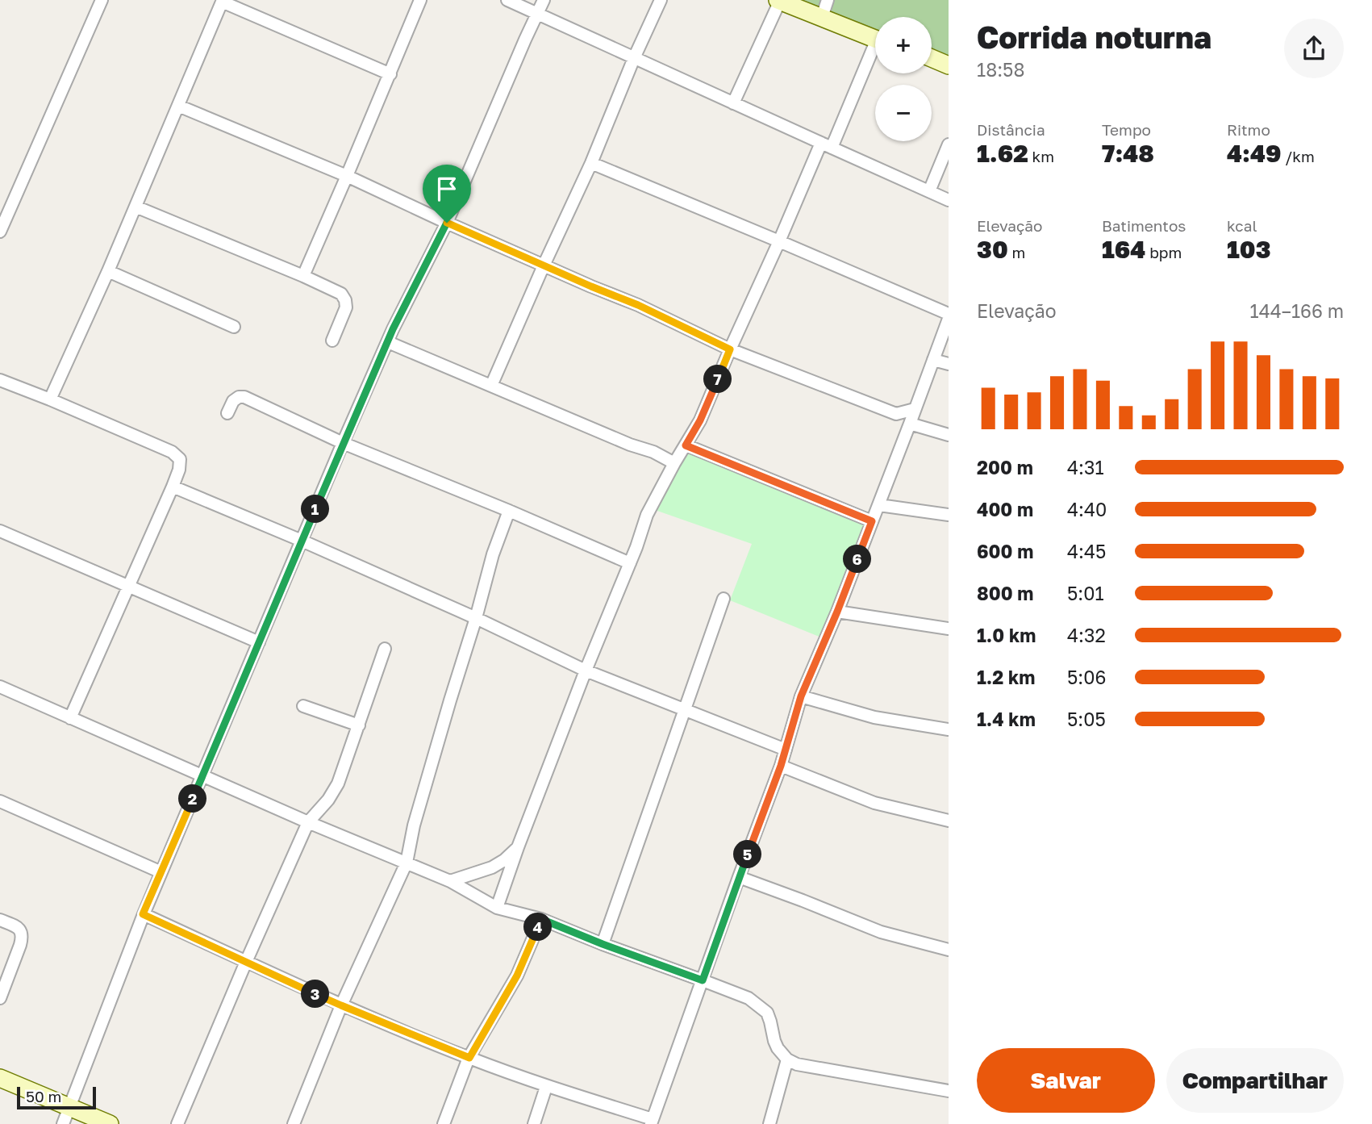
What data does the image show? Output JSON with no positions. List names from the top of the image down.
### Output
{
  "scale_bar": "50 m",
  "page": {
    "heading": ["Corrida noturna", "18:58"],
    "map_buttons": ["+", "−"],
    "stats": [
      ["Distância", "1.62 km"],
      ["Tempo", "7:48"],
      ["Ritmo", "4:49 /km"],
      ["Elevação", "30 m"],
      ["Batimentos", "164 bpm"],
      ["kcal", "103"]
    ],
    "chart": ["Elevação", "144–166 m"],
    "pins": [
      "7",
      "1",
      "6",
      "2",
      "5",
      "4",
      "3"
    ],
    "list": [
      {
        "name": "200 m",
        "note": "4:31"
      },
      {
        "name": "400 m",
        "note": "4:40"
      },
      {
        "name": "600 m",
        "note": "4:45"
      },
      {
        "name": "800 m",
        "note": "5:01"
      },
      {
        "name": "1.0 km",
        "note": "4:32"
      },
      {
        "name": "1.2 km",
        "note": "5:06"
      },
      {
        "name": "1.4 km",
        "note": "5:05"
      }
    ],
    "buttons": ["Salvar", "Compartilhar"],
    "scale": "50 m"
  }
}
